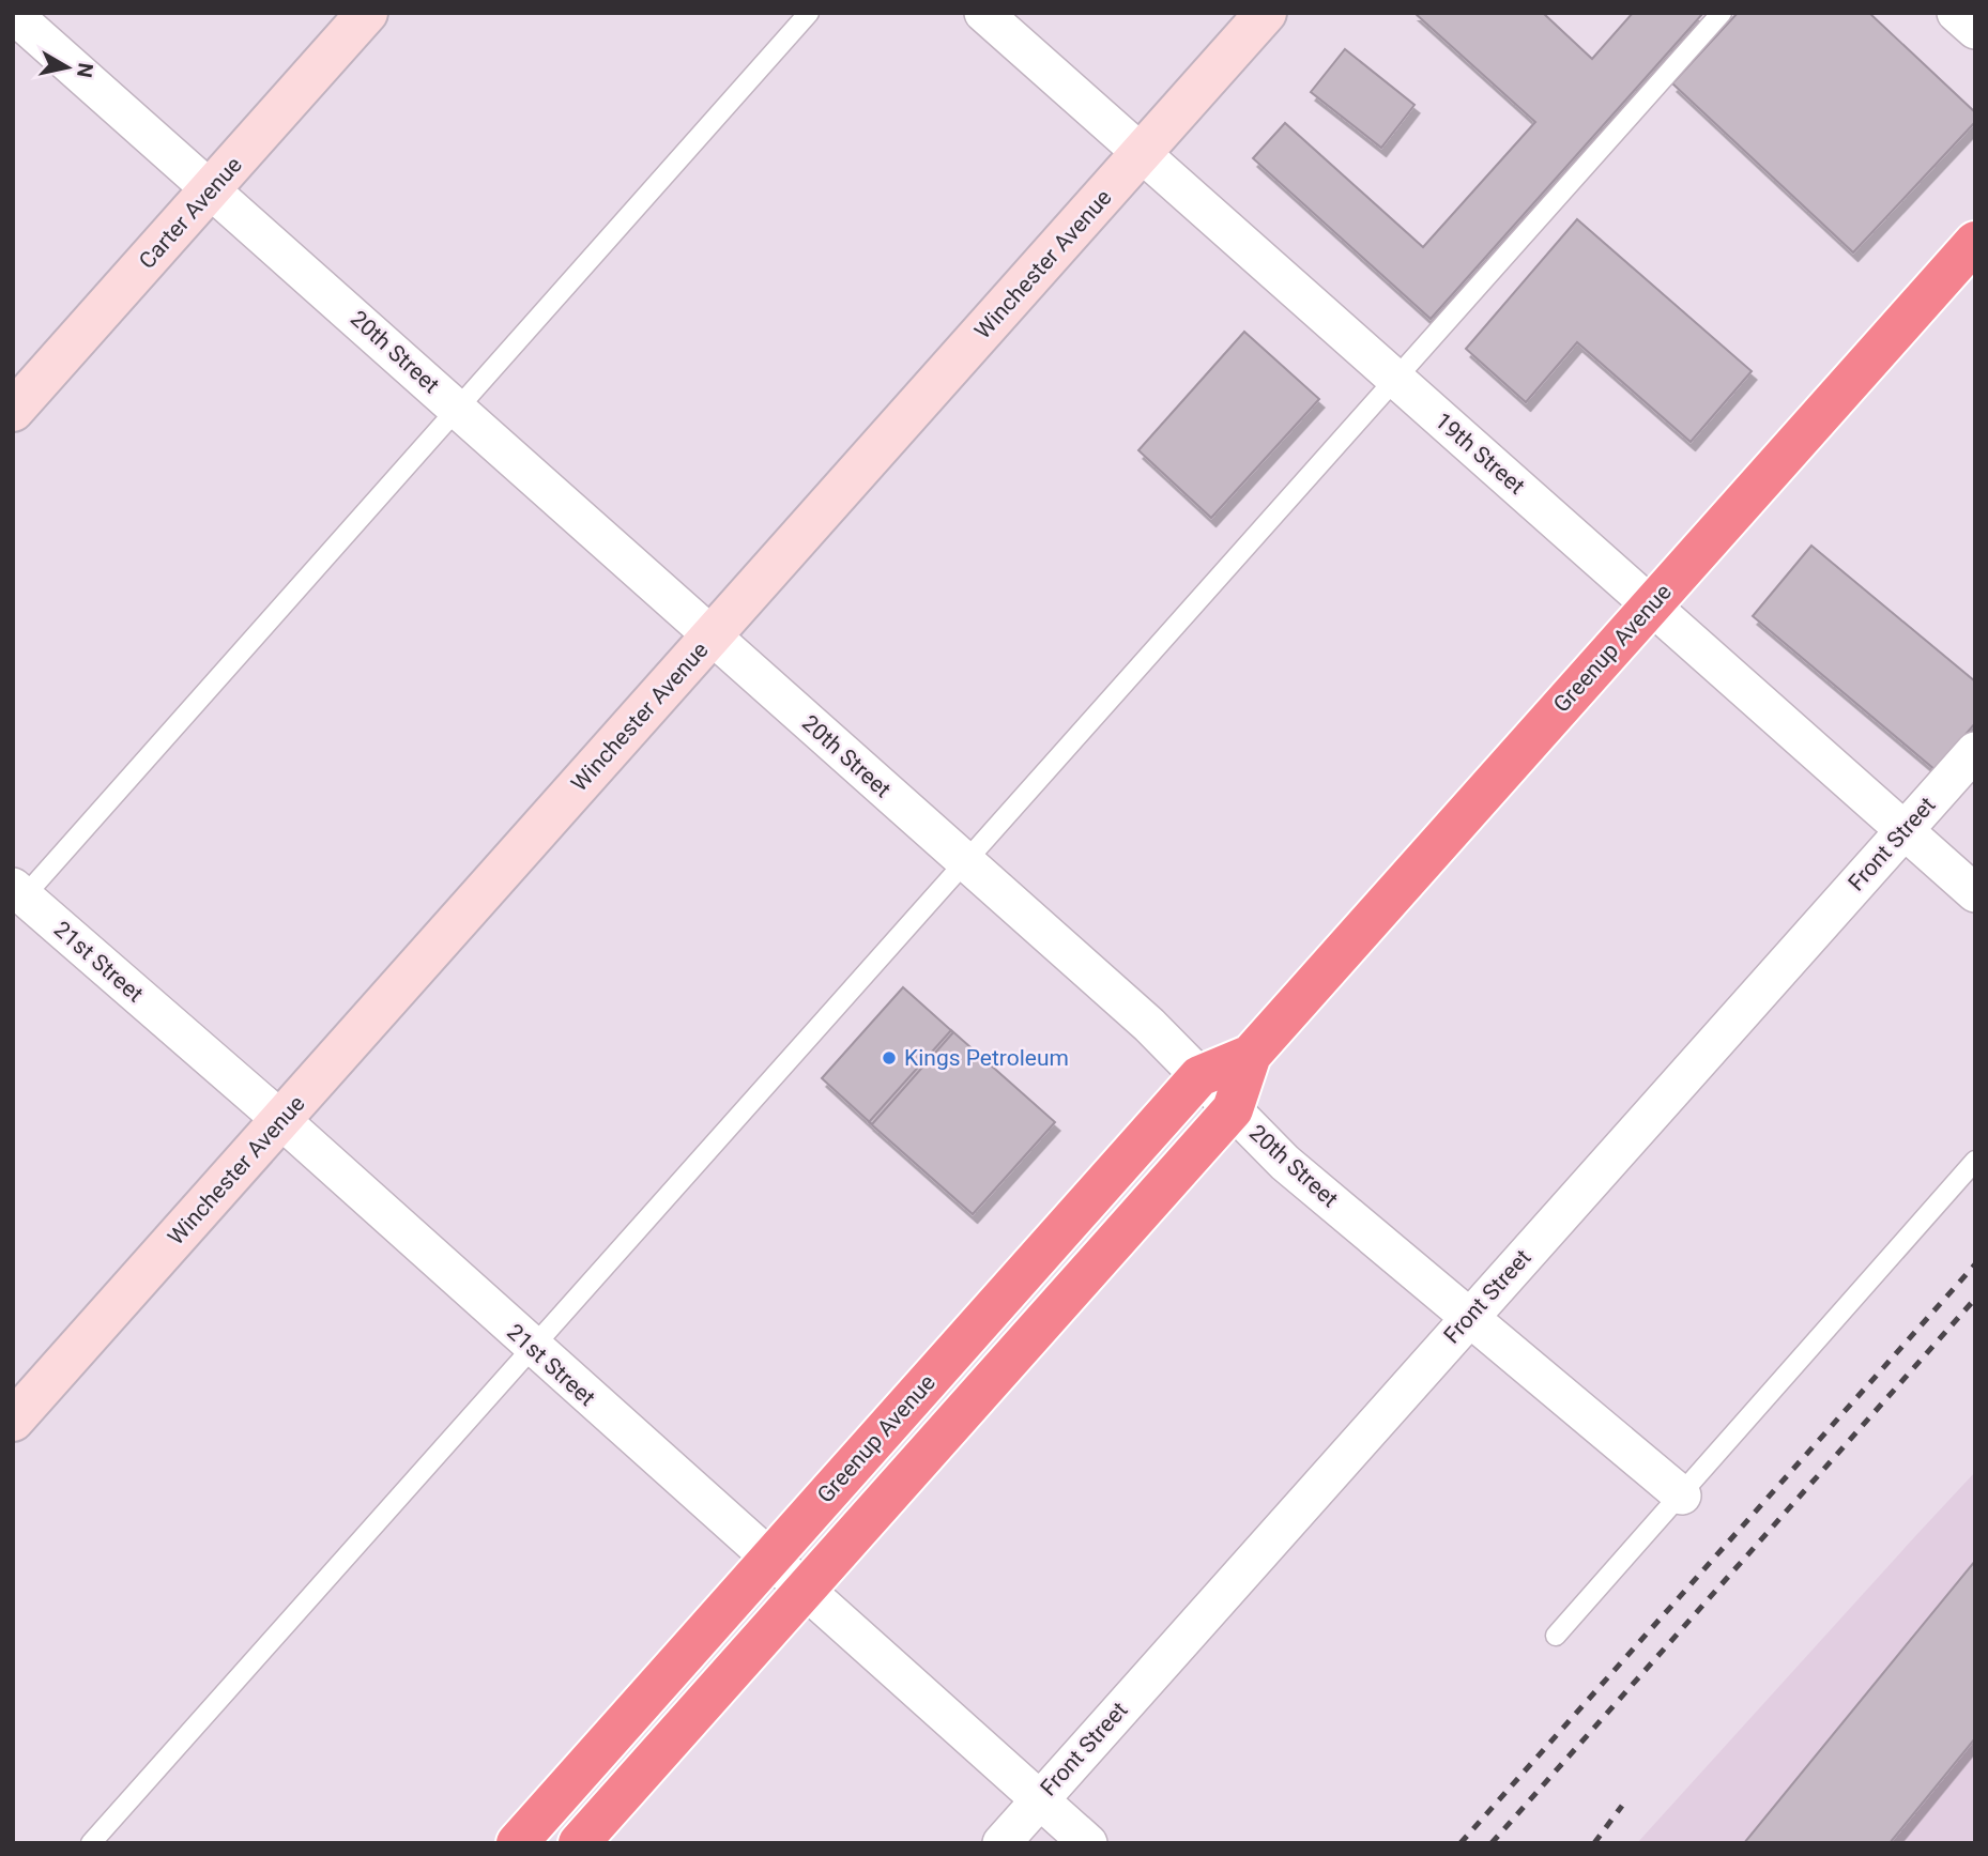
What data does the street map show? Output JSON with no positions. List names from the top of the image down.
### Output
{
  "streets": {
    "highway": ["Greenup Avenue"],
    "main road": ["Carter Avenue", "Winchester Avenue"],
    "street": [
      "20th Street",
      "19th Street",
      "Front Street",
      "21st Street"
    ]
  },
  "crossings": [
    ["Carter Avenue", "20th Street"],
    ["Winchester Avenue", "20th Street"],
    ["Winchester Avenue", "19th Street"],
    ["Winchester Avenue", "21st Street"],
    ["20th Street", "Greenup Avenue"],
    ["20th Street", "Front Street"],
    ["19th Street", "Greenup Avenue"],
    ["19th Street", "Front Street"],
    ["Greenup Avenue", "21st Street"],
    ["Front Street", "21st Street"]
  ],
  "places": ["Kings Petroleum"],
  "north": "right"
}
